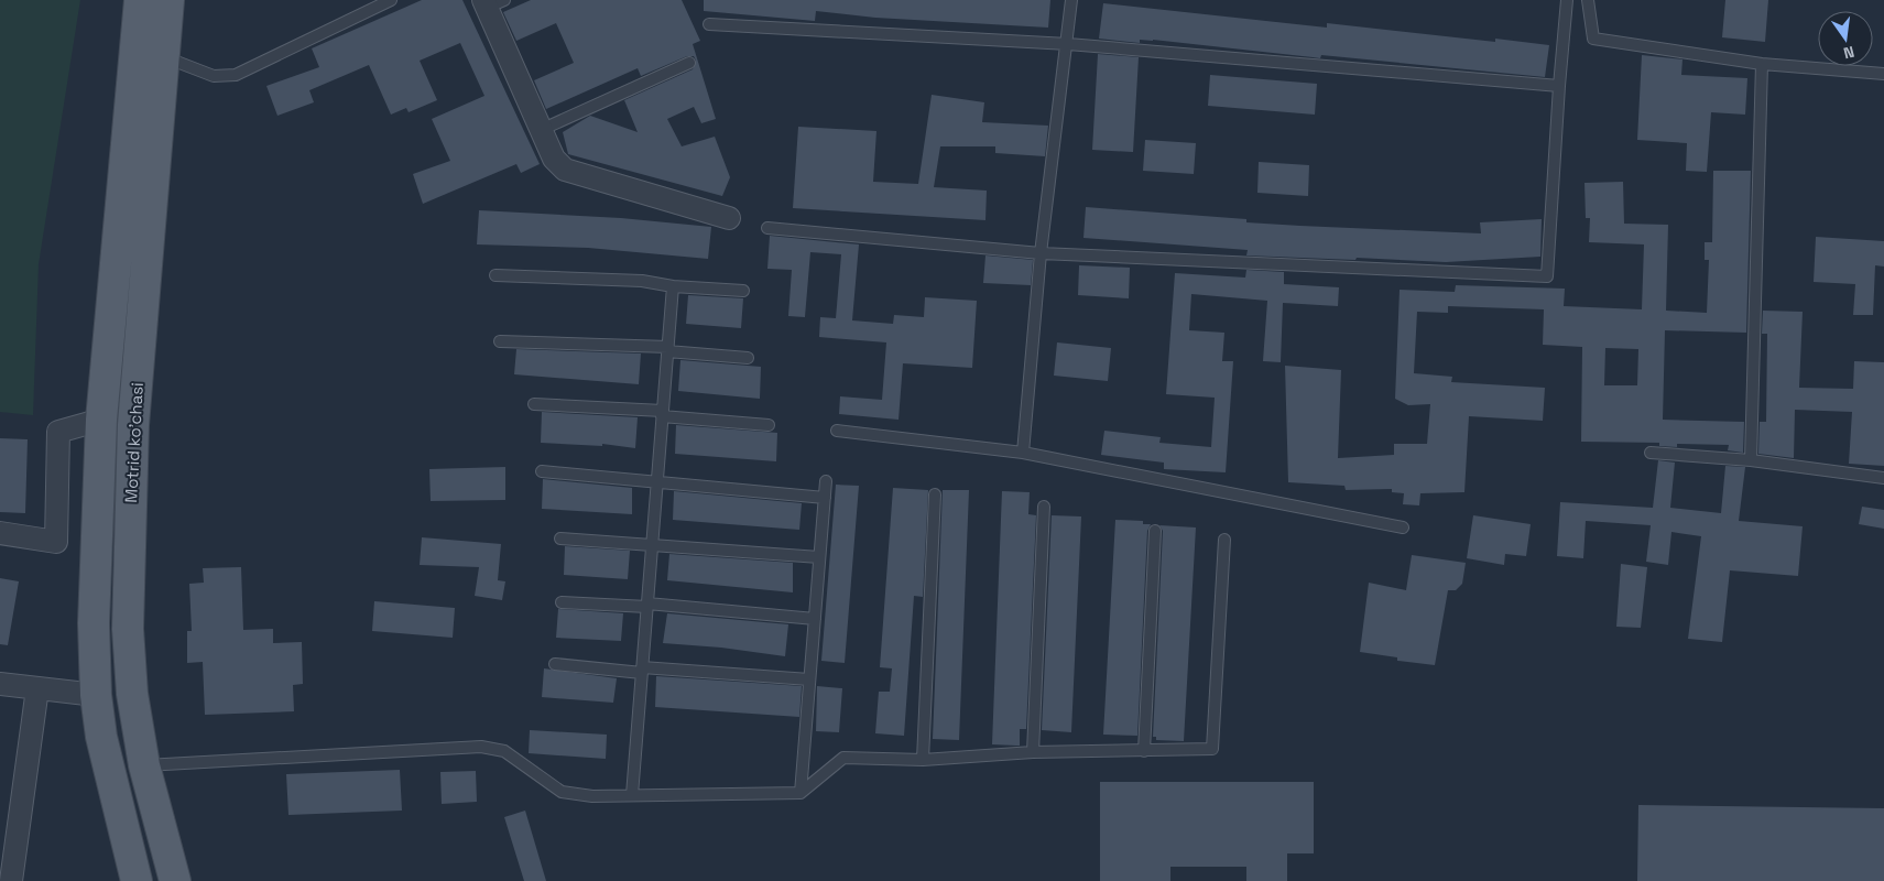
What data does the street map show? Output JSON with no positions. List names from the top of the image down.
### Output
{
  "streets": {
    "main road": ["Motrid ko'chasi"]
  },
  "north": "bottom"
}
